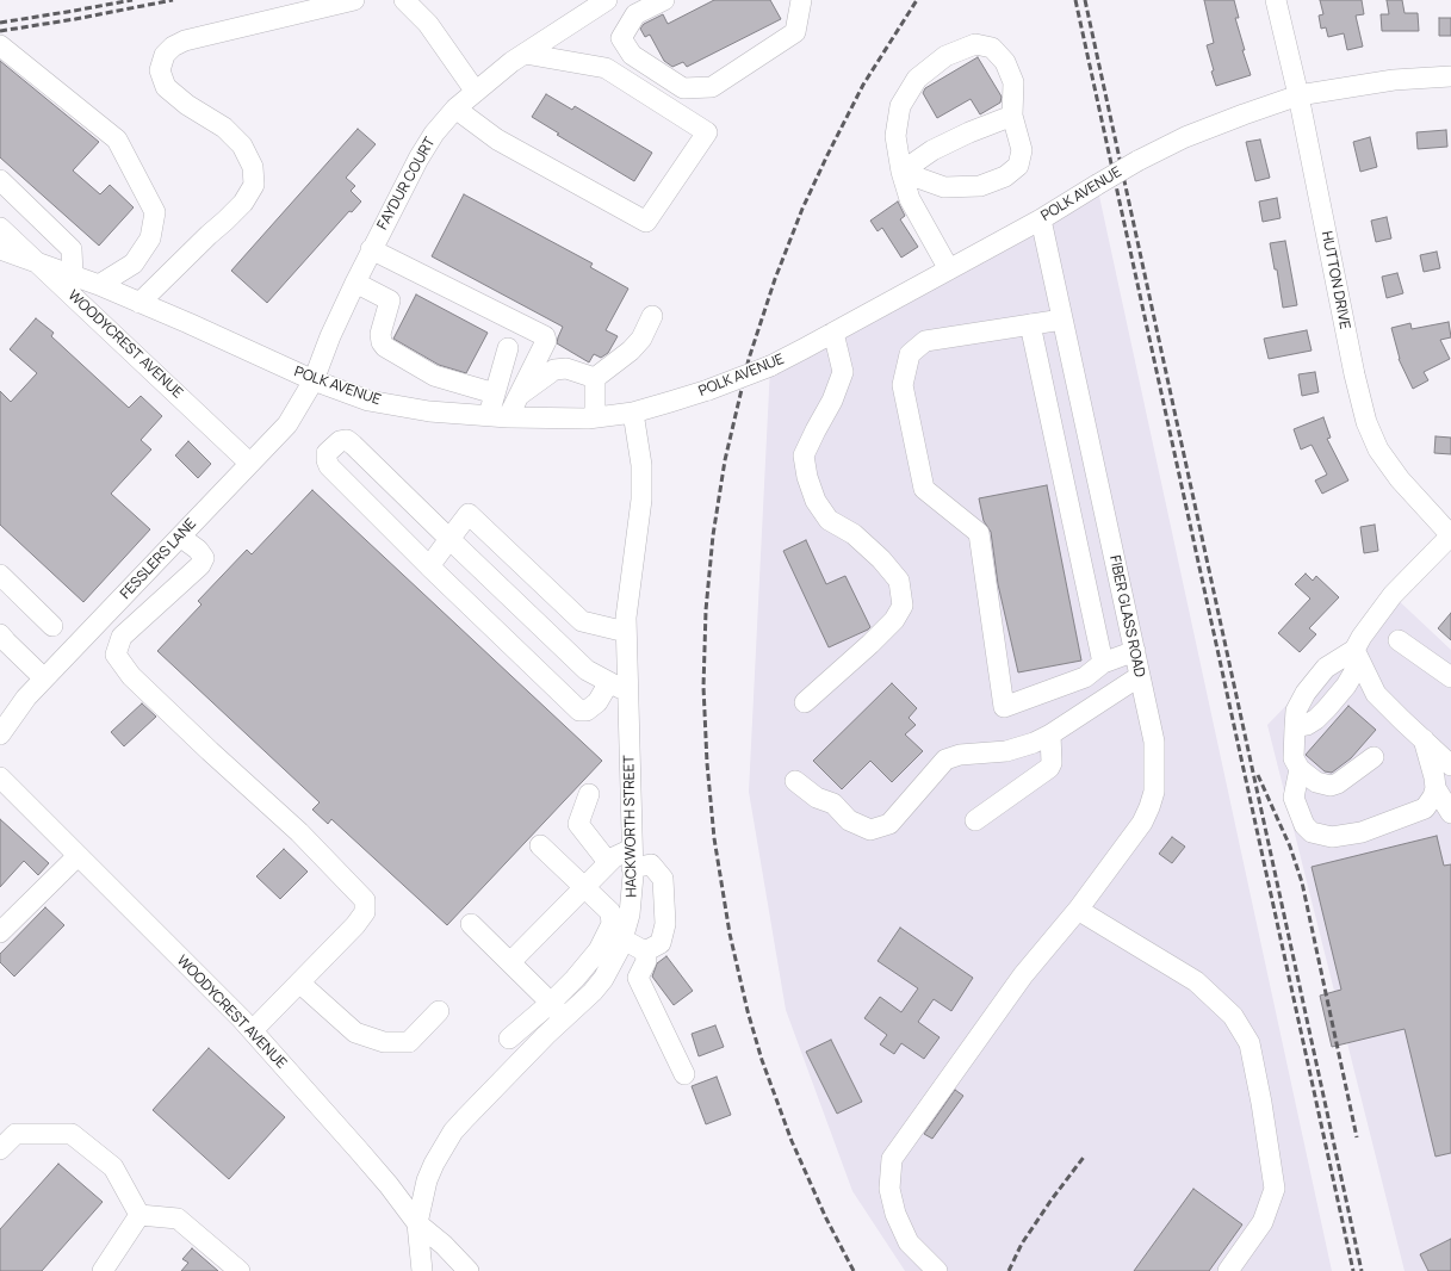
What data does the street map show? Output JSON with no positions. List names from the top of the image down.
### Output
{
  "streets": {
    "street": [
      "FAYDUR COURT",
      "POLK AVENUE",
      "HUTTON DRIVE",
      "WOODYCREST AVENUE",
      "FESSLERS LANE",
      "FIBER GLASS ROAD",
      "HACKWORTH STREET"
    ]
  },
  "crossings": [
    ["FAYDUR COURT", "POLK AVENUE"],
    ["FAYDUR COURT", "FESSLERS LANE"],
    ["POLK AVENUE", "HUTTON DRIVE"],
    ["POLK AVENUE", "WOODYCREST AVENUE"],
    ["POLK AVENUE", "FESSLERS LANE"],
    ["POLK AVENUE", "FIBER GLASS ROAD"],
    ["POLK AVENUE", "HACKWORTH STREET"],
    ["WOODYCREST AVENUE", "FESSLERS LANE"],
    ["WOODYCREST AVENUE", "HACKWORTH STREET"]
  ]
}
